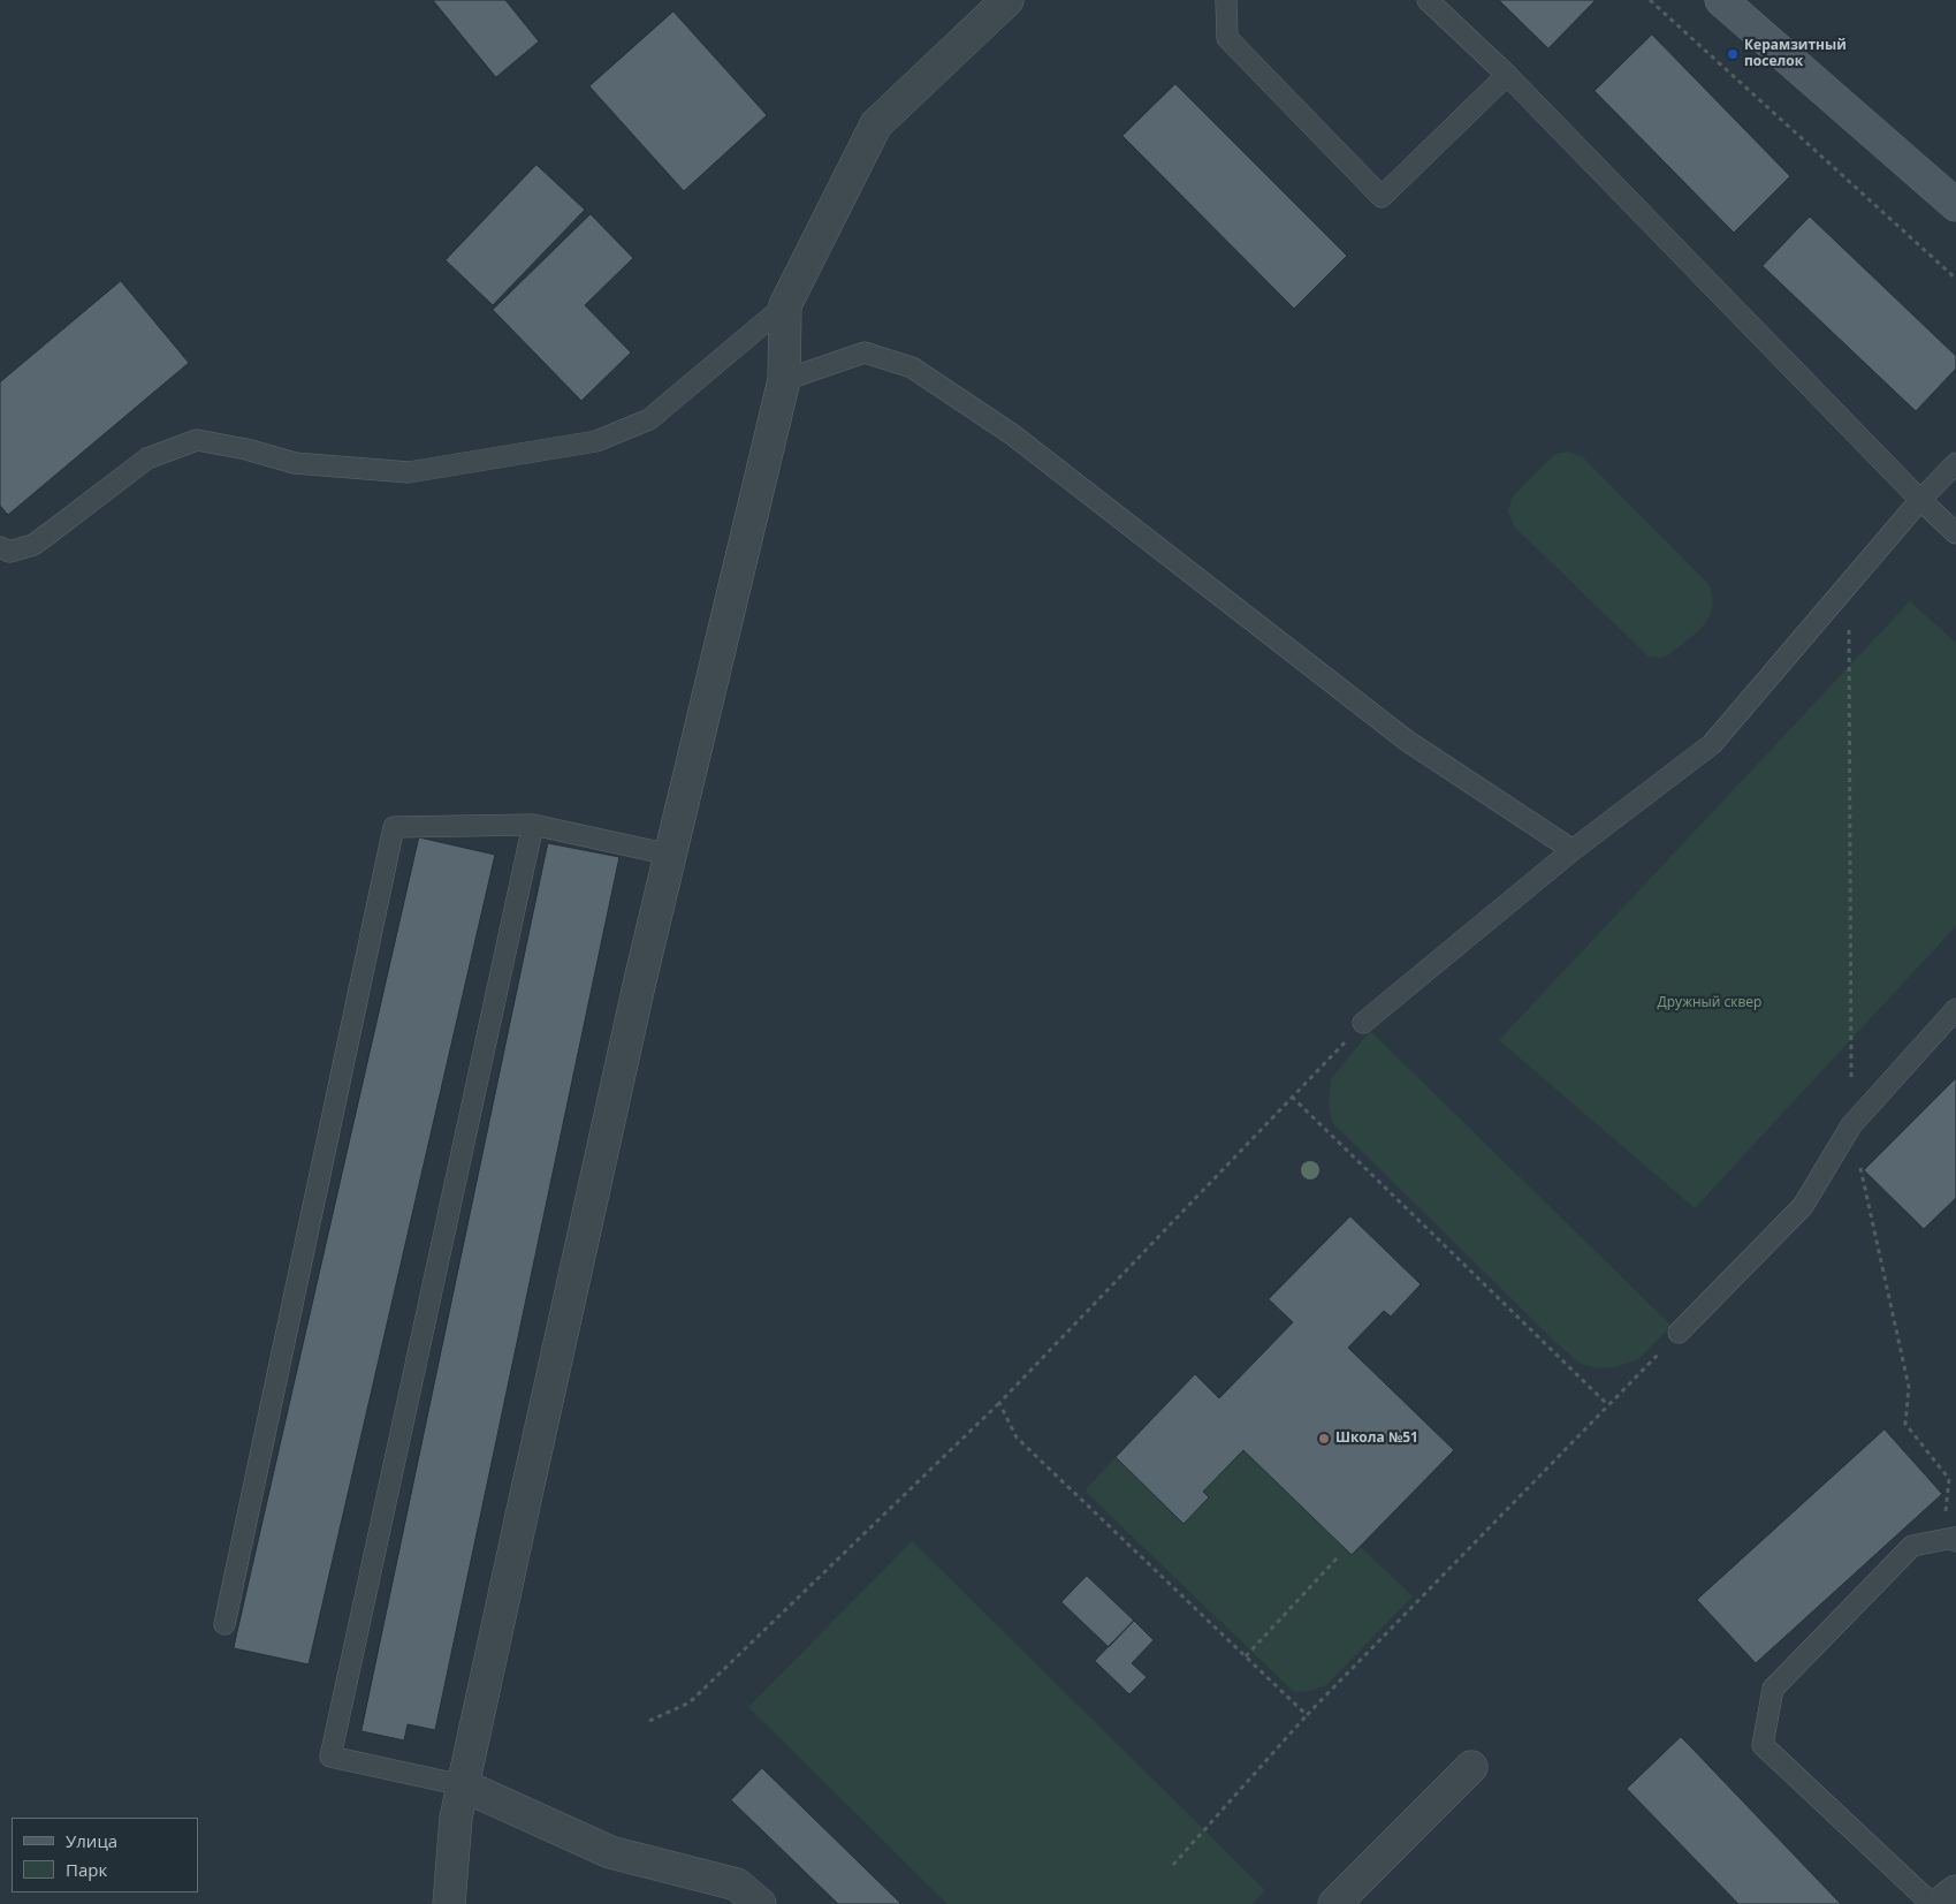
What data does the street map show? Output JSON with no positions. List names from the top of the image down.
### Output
{
  "parks": ["Дружный сквер"],
  "places": ["Керамзитный поселок", "Школа №51"],
  "legend": ["Улица", "Парк"]
}
